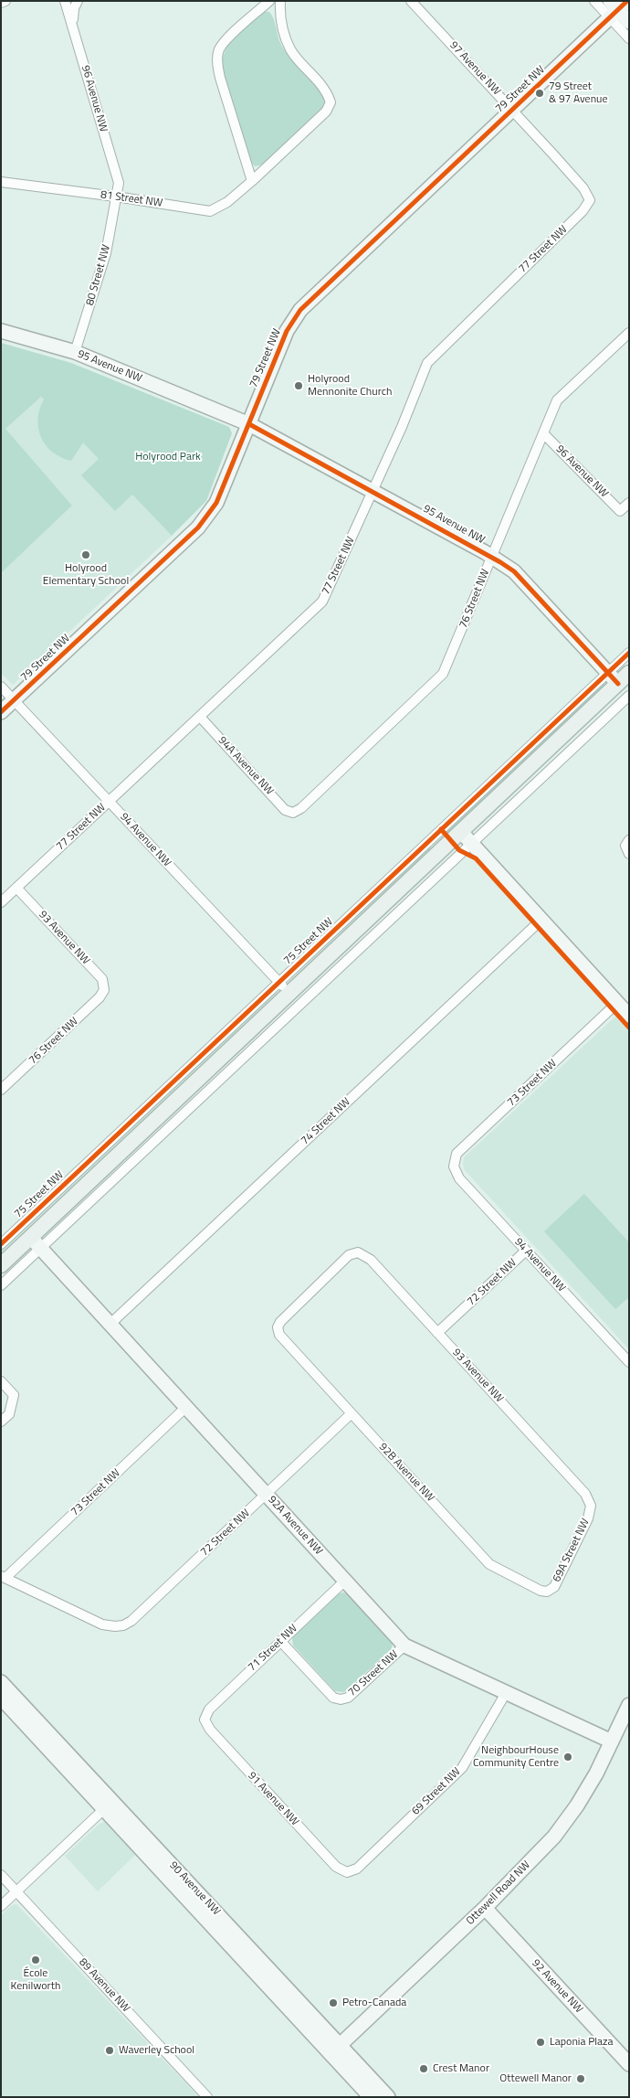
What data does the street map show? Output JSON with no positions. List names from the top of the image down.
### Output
{
  "streets": {
    "street": [
      "97 Avenue NW",
      "79 Street NW",
      "96 Avenue NW",
      "81 Street NW",
      "77 Street NW",
      "80 Street NW",
      "95 Avenue NW",
      "76 Street NW",
      "94A Avenue NW",
      "94 Avenue NW",
      "93 Avenue NW",
      "75 Street NW",
      "73 Street NW",
      "74 Street NW",
      "72 Street NW",
      "92B Avenue NW",
      "92A Avenue NW",
      "69A Street NW",
      "71 Street NW",
      "70 Street NW",
      "69 Street NW",
      "91 Avenue NW",
      "90 Avenue NW",
      "Ottewell Road NW",
      "89 Avenue NW",
      "92 Avenue NW"
    ]
  },
  "crossings": [
    ["97 Avenue NW", "79 Street NW"],
    ["97 Avenue NW", "77 Street NW"],
    ["79 Street NW", "95 Avenue NW"],
    ["79 Street NW", "94 Avenue NW"],
    ["96 Avenue NW", "81 Street NW"],
    ["96 Avenue NW", "80 Street NW"],
    ["96 Avenue NW", "76 Street NW"],
    ["81 Street NW", "80 Street NW"],
    ["77 Street NW", "95 Avenue NW"],
    ["77 Street NW", "94A Avenue NW"],
    ["77 Street NW", "94 Avenue NW"],
    ["77 Street NW", "93 Avenue NW"],
    ["80 Street NW", "95 Avenue NW"],
    ["95 Avenue NW", "76 Street NW"],
    ["95 Avenue NW", "75 Street NW"],
    ["76 Street NW", "94A Avenue NW"],
    ["76 Street NW", "93 Avenue NW"],
    ["94 Avenue NW", "75 Street NW"],
    ["94 Avenue NW", "73 Street NW"],
    ["94 Avenue NW", "72 Street NW"],
    ["93 Avenue NW", "72 Street NW"],
    ["93 Avenue NW", "92B Avenue NW"],
    ["93 Avenue NW", "69A Street NW"],
    ["73 Street NW", "72 Street NW"],
    ["73 Street NW", "92A Avenue NW"],
    ["74 Street NW", "92A Avenue NW"],
    ["72 Street NW", "92B Avenue NW"],
    ["72 Street NW", "92A Avenue NW"],
    ["92B Avenue NW", "69A Street NW"],
    ["92A Avenue NW", "71 Street NW"],
    ["92A Avenue NW", "70 Street NW"],
    ["92A Avenue NW", "69 Street NW"],
    ["92A Avenue NW", "Ottewell Road NW"],
    ["71 Street NW", "70 Street NW"],
    ["71 Street NW", "91 Avenue NW"],
    ["69 Street NW", "91 Avenue NW"],
    ["90 Avenue NW", "Ottewell Road NW"],
    ["Ottewell Road NW", "92 Avenue NW"]
  ],
  "parks": ["Holyrood Park"],
  "places": [
    "79 Street & 97 Avenue",
    "Holyrood Mennonite Church",
    "Holyrood Elementary School",
    "NeighbourHouse Community Centre",
    "École Kenilworth",
    "Petro-Canada",
    "Laponia Plaza",
    "Waverley School",
    "Crest Manor",
    "Ottewell Manor"
  ]
}
